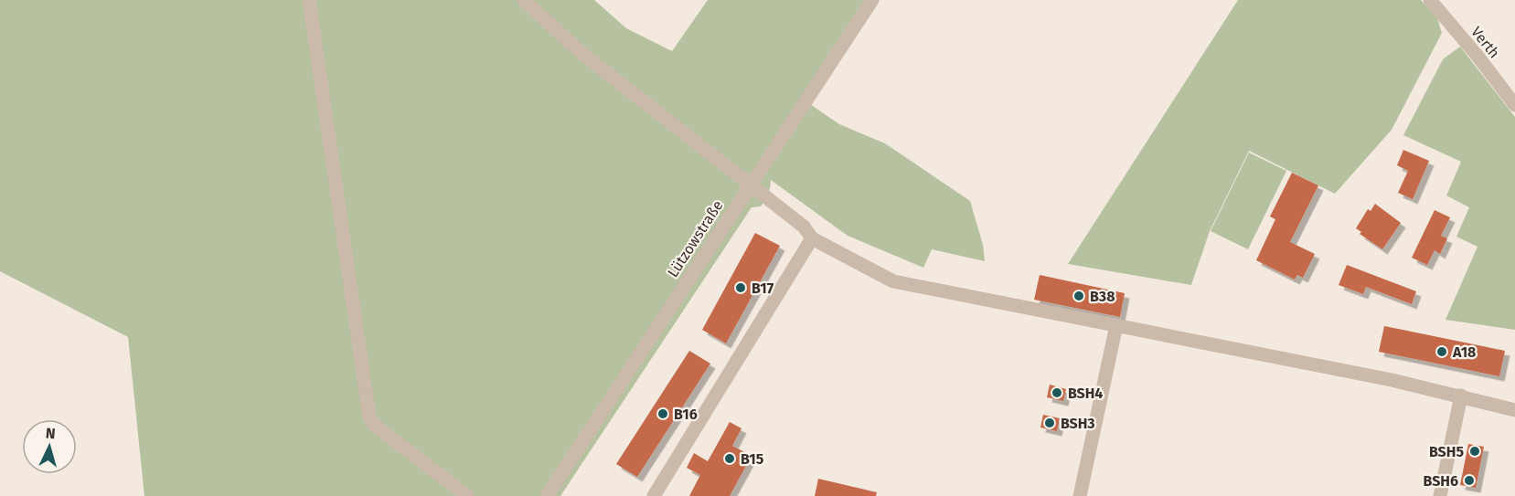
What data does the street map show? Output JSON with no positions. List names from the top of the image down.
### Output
{
  "streets": {
    "street": ["Verth", "Lützowstraße"]
  },
  "places": [
    "B17",
    "B38",
    "A18",
    "BSH4",
    "B16",
    "BSH3",
    "BSH5",
    "B15",
    "BSH6"
  ],
  "north": "top"
}
